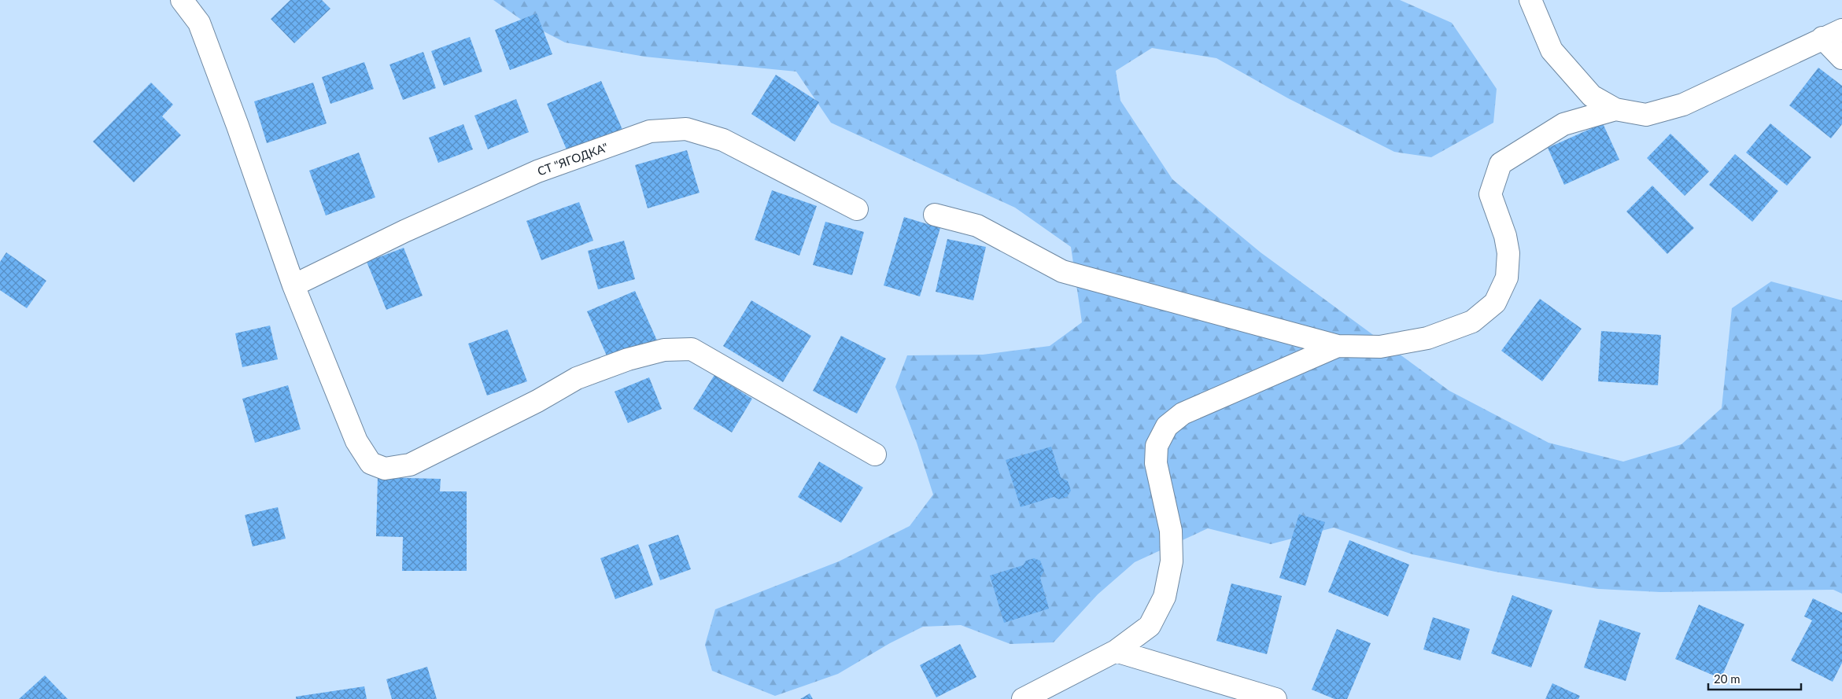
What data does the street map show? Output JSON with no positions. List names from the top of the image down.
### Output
{
  "streets": {
    "street": ["СТ \"ЯГОДКА\""]
  },
  "scale_bar": "20 m"
}
